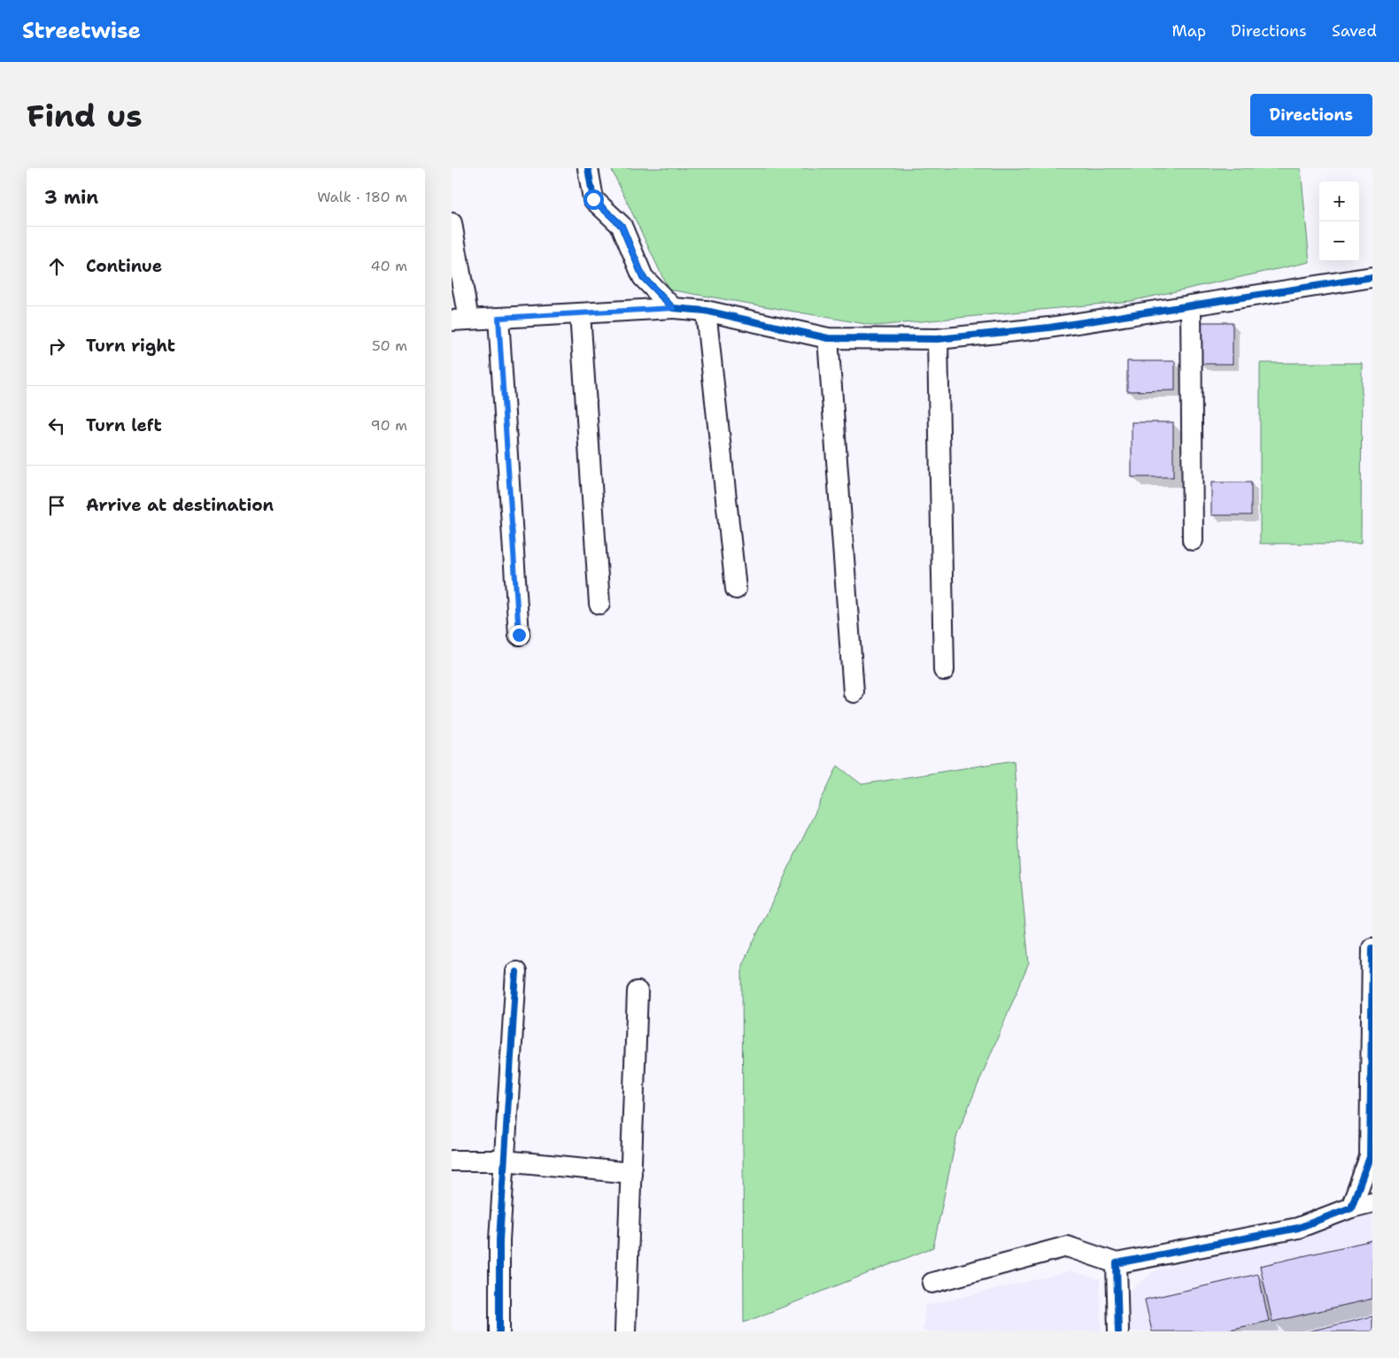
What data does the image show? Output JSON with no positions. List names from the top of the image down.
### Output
{
  "page": {
    "header": "Streetwise",
    "nav": ["Map", "Directions", "Saved"],
    "buttons": "Directions",
    "title": "Find us",
    "heading": ["3 min", "Walk · 180 m"],
    "map_buttons": ["+", "−"],
    "list": [
      ["Continue", "40 m"],
      ["Turn right", "50 m"],
      ["Turn left", "90 m"],
      "Arrive at destination"
    ]
  }
}
